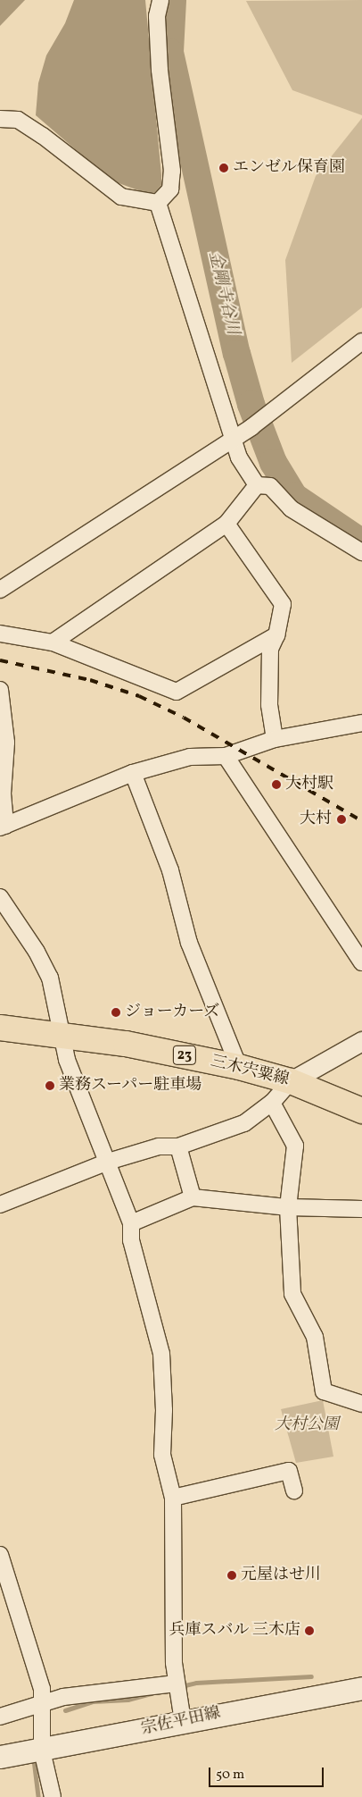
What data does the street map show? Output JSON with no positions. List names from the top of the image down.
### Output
{
  "streets": {
    "main road": ["23", "三木宍粟線", "宗佐平田線"]
  },
  "water": ["金剛寺谷川"],
  "parks": ["大村公園"],
  "places": [
    "エンゼル保育園",
    "大村駅",
    "大村",
    "ジョーカーズ",
    "業務スーパー駐車場",
    "元屋はせ川",
    "兵庫スバル 三木店"
  ],
  "scale_bar": "50 m"
}
